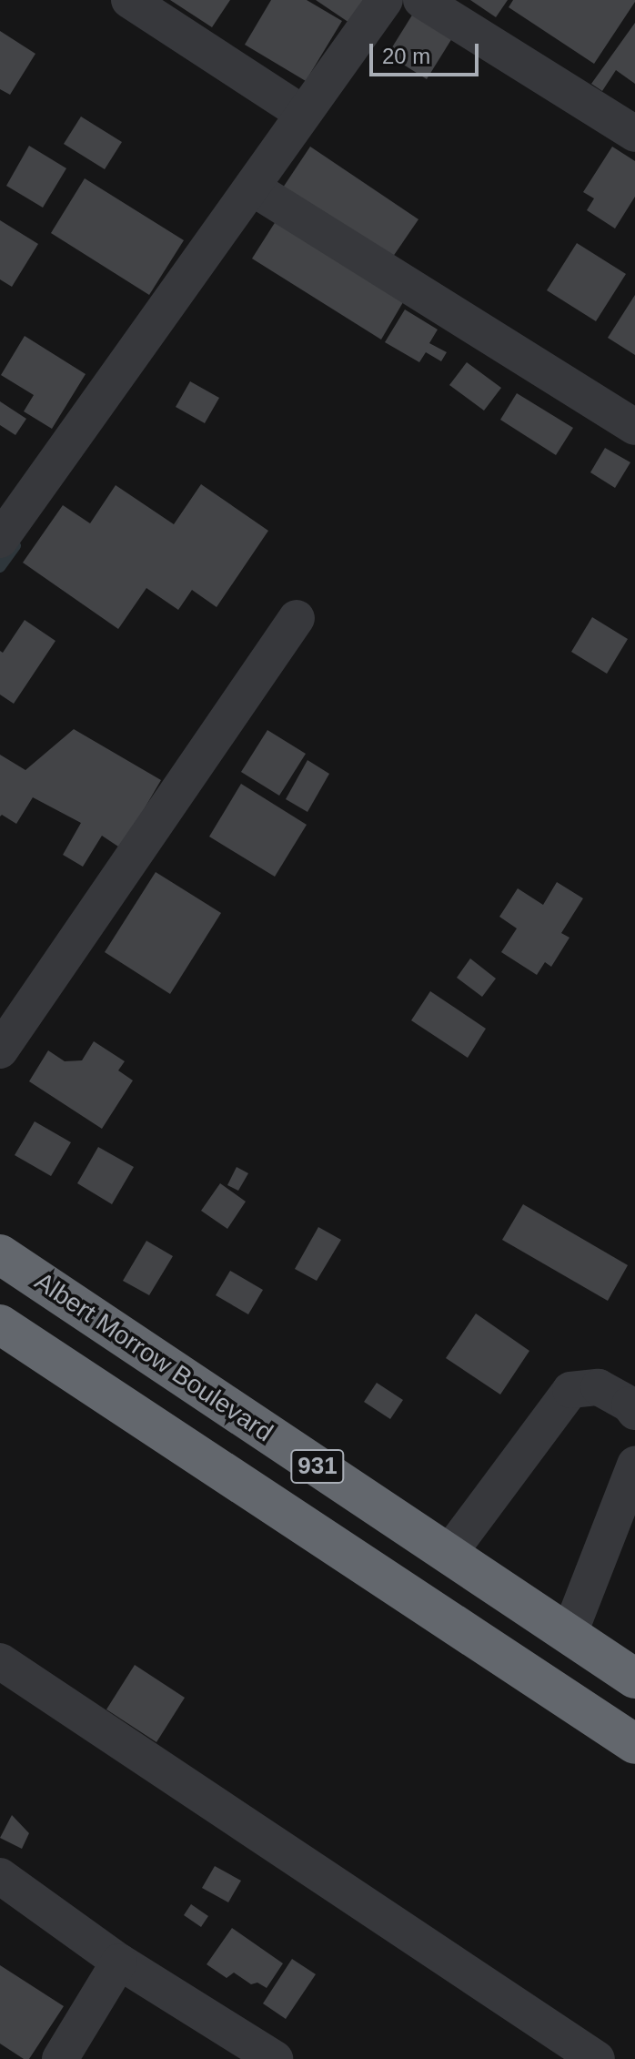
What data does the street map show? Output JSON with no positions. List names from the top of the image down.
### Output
{
  "streets": {
    "highway": ["Albert Morrow Boulevard", "931"]
  },
  "scale_bar": "20 m"
}
